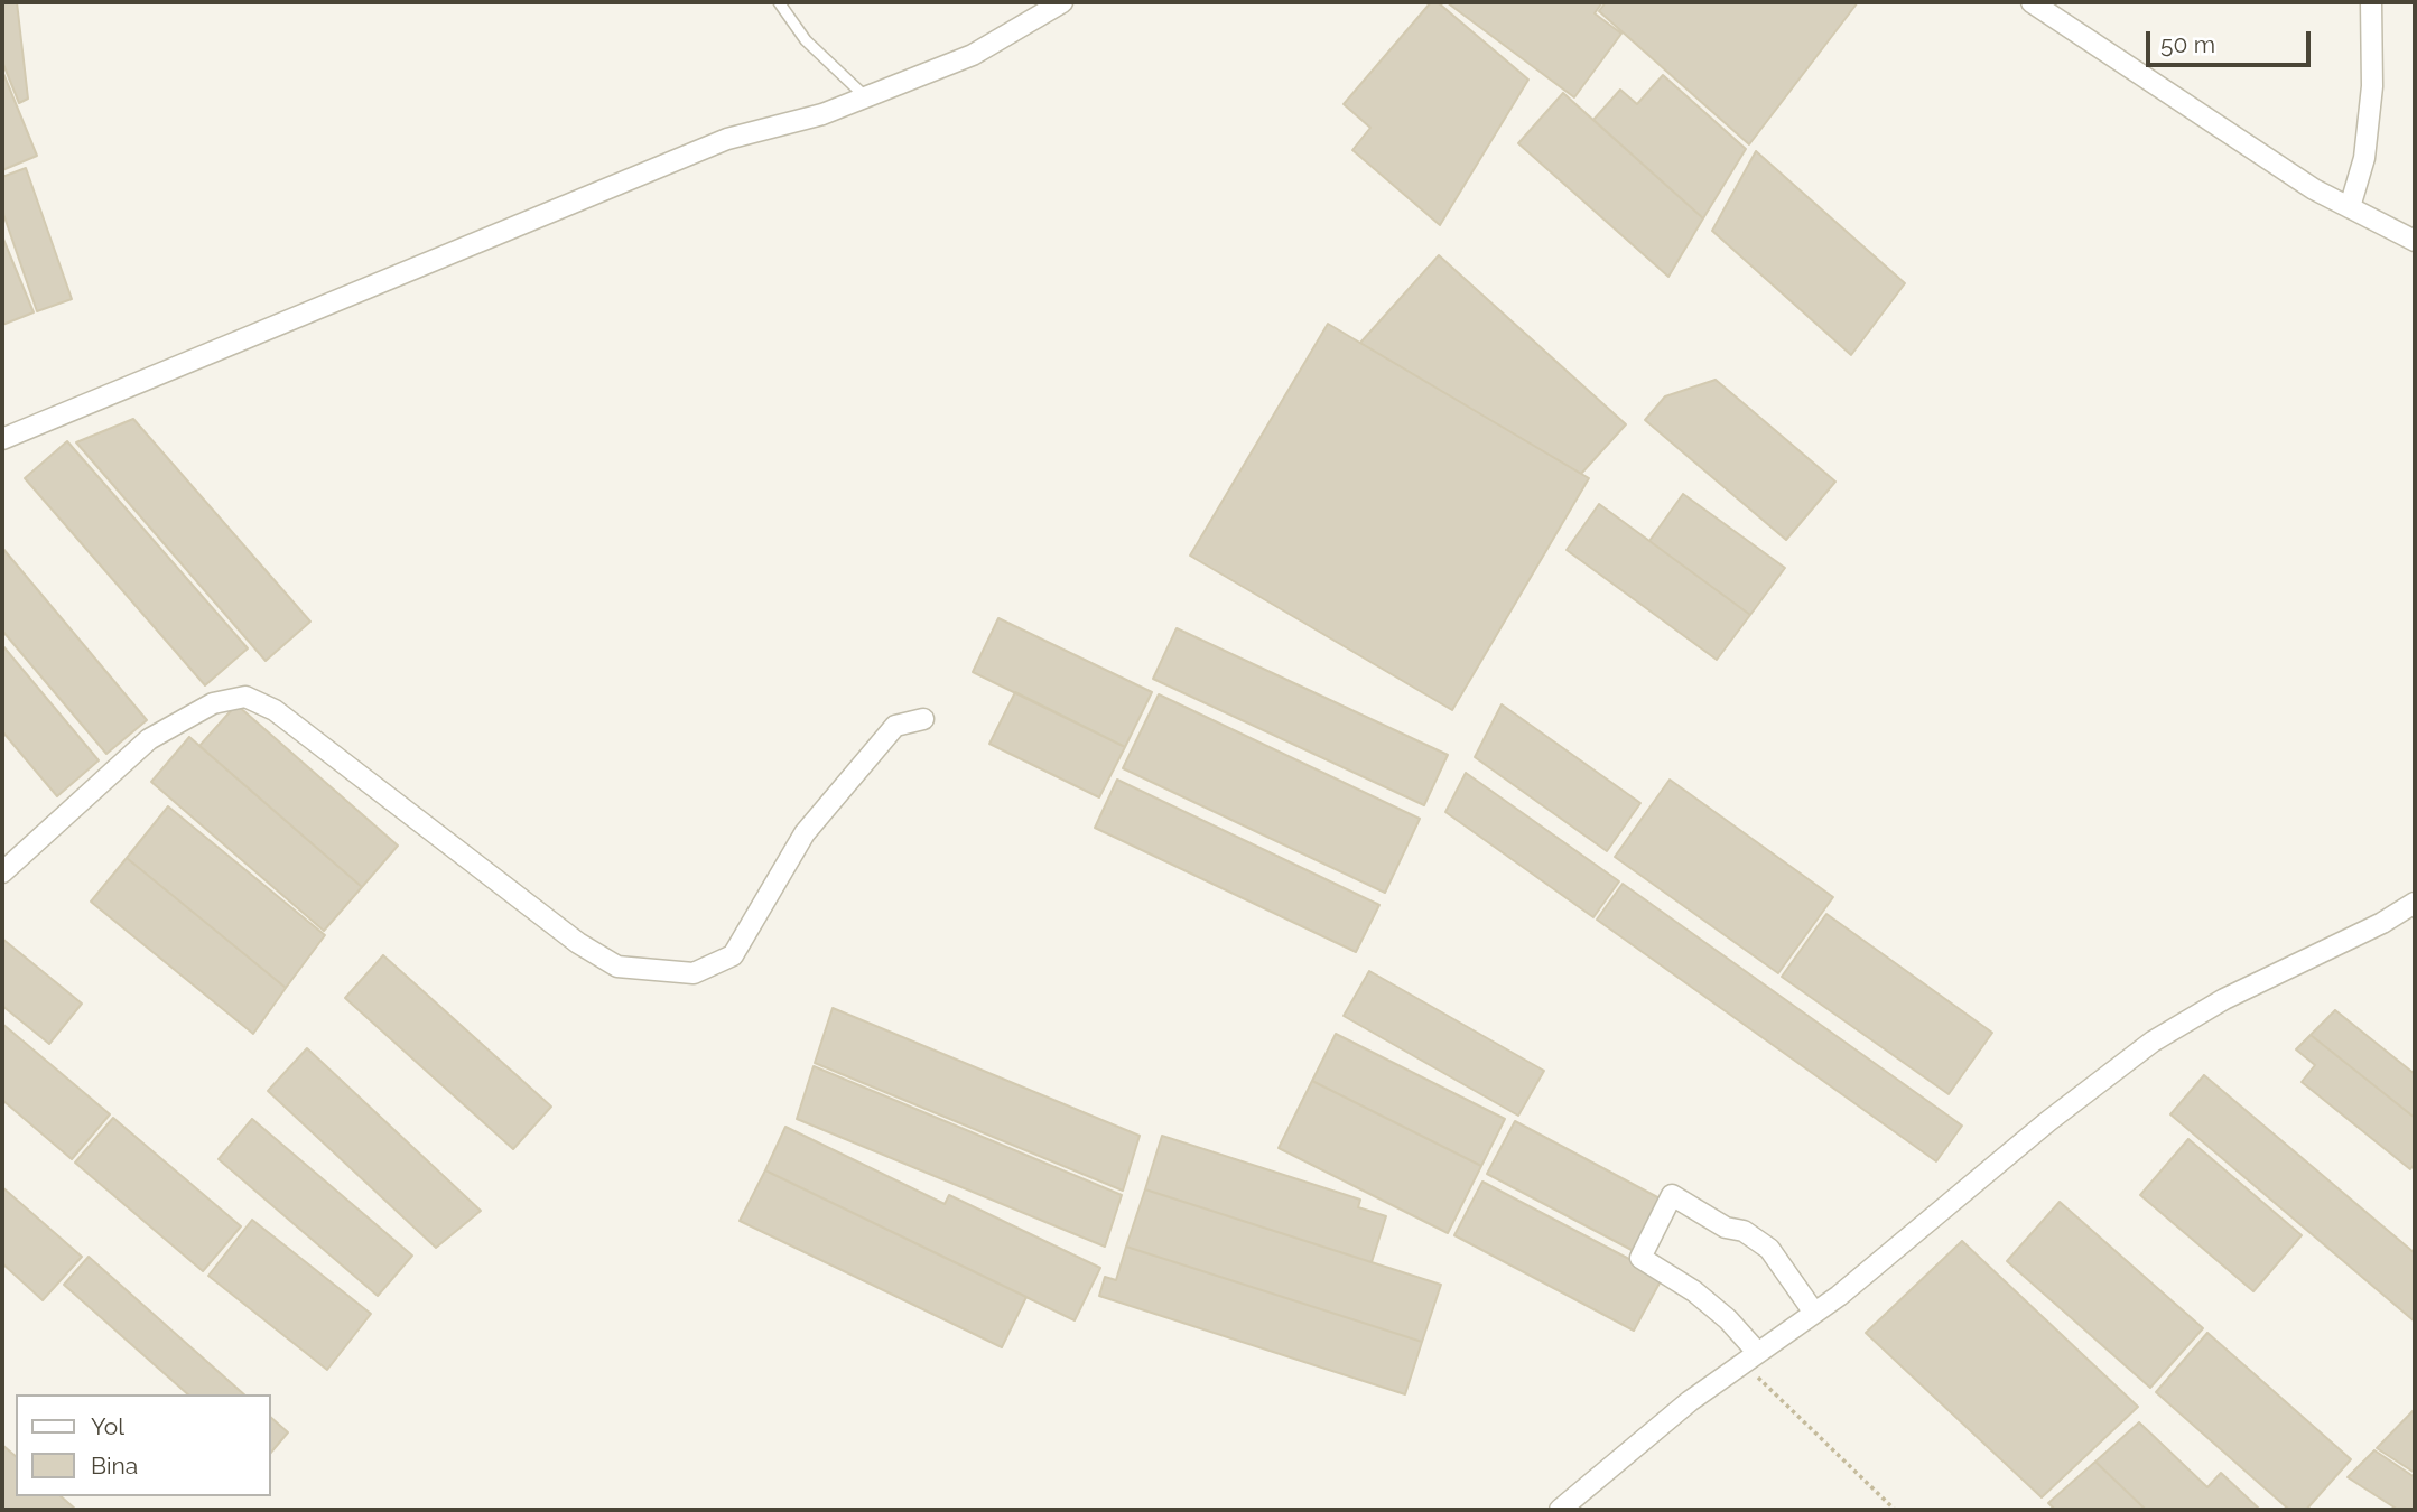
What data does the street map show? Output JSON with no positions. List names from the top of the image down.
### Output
{
  "legend": ["Yol", "Bina"],
  "scale_bar": "50 m"
}
